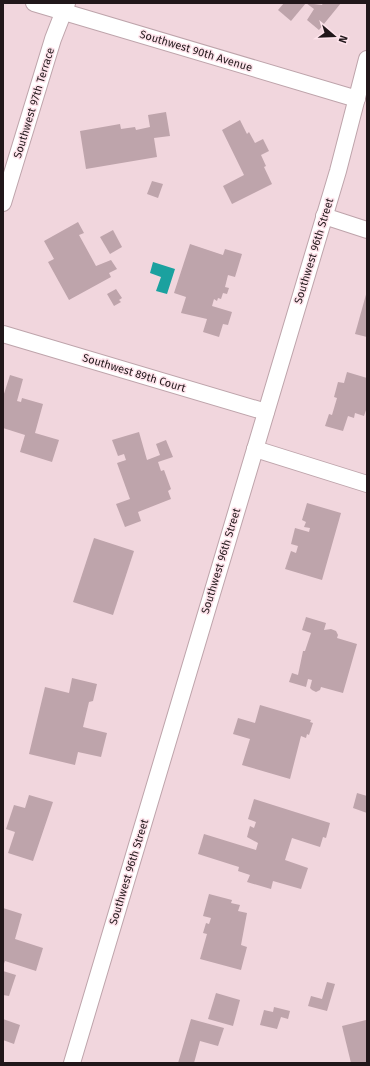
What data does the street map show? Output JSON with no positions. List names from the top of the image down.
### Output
{
  "streets": {
    "street": [
      "Southwest 90th Avenue",
      "Southwest 97th Terrace",
      "Southwest 96th Street",
      "Southwest 89th Court"
    ]
  },
  "crossings": [
    ["Southwest 90th Avenue", "Southwest 97th Terrace"],
    ["Southwest 90th Avenue", "Southwest 96th Street"],
    ["Southwest 96th Street", "Southwest 89th Court"]
  ],
  "north": "right"
}
